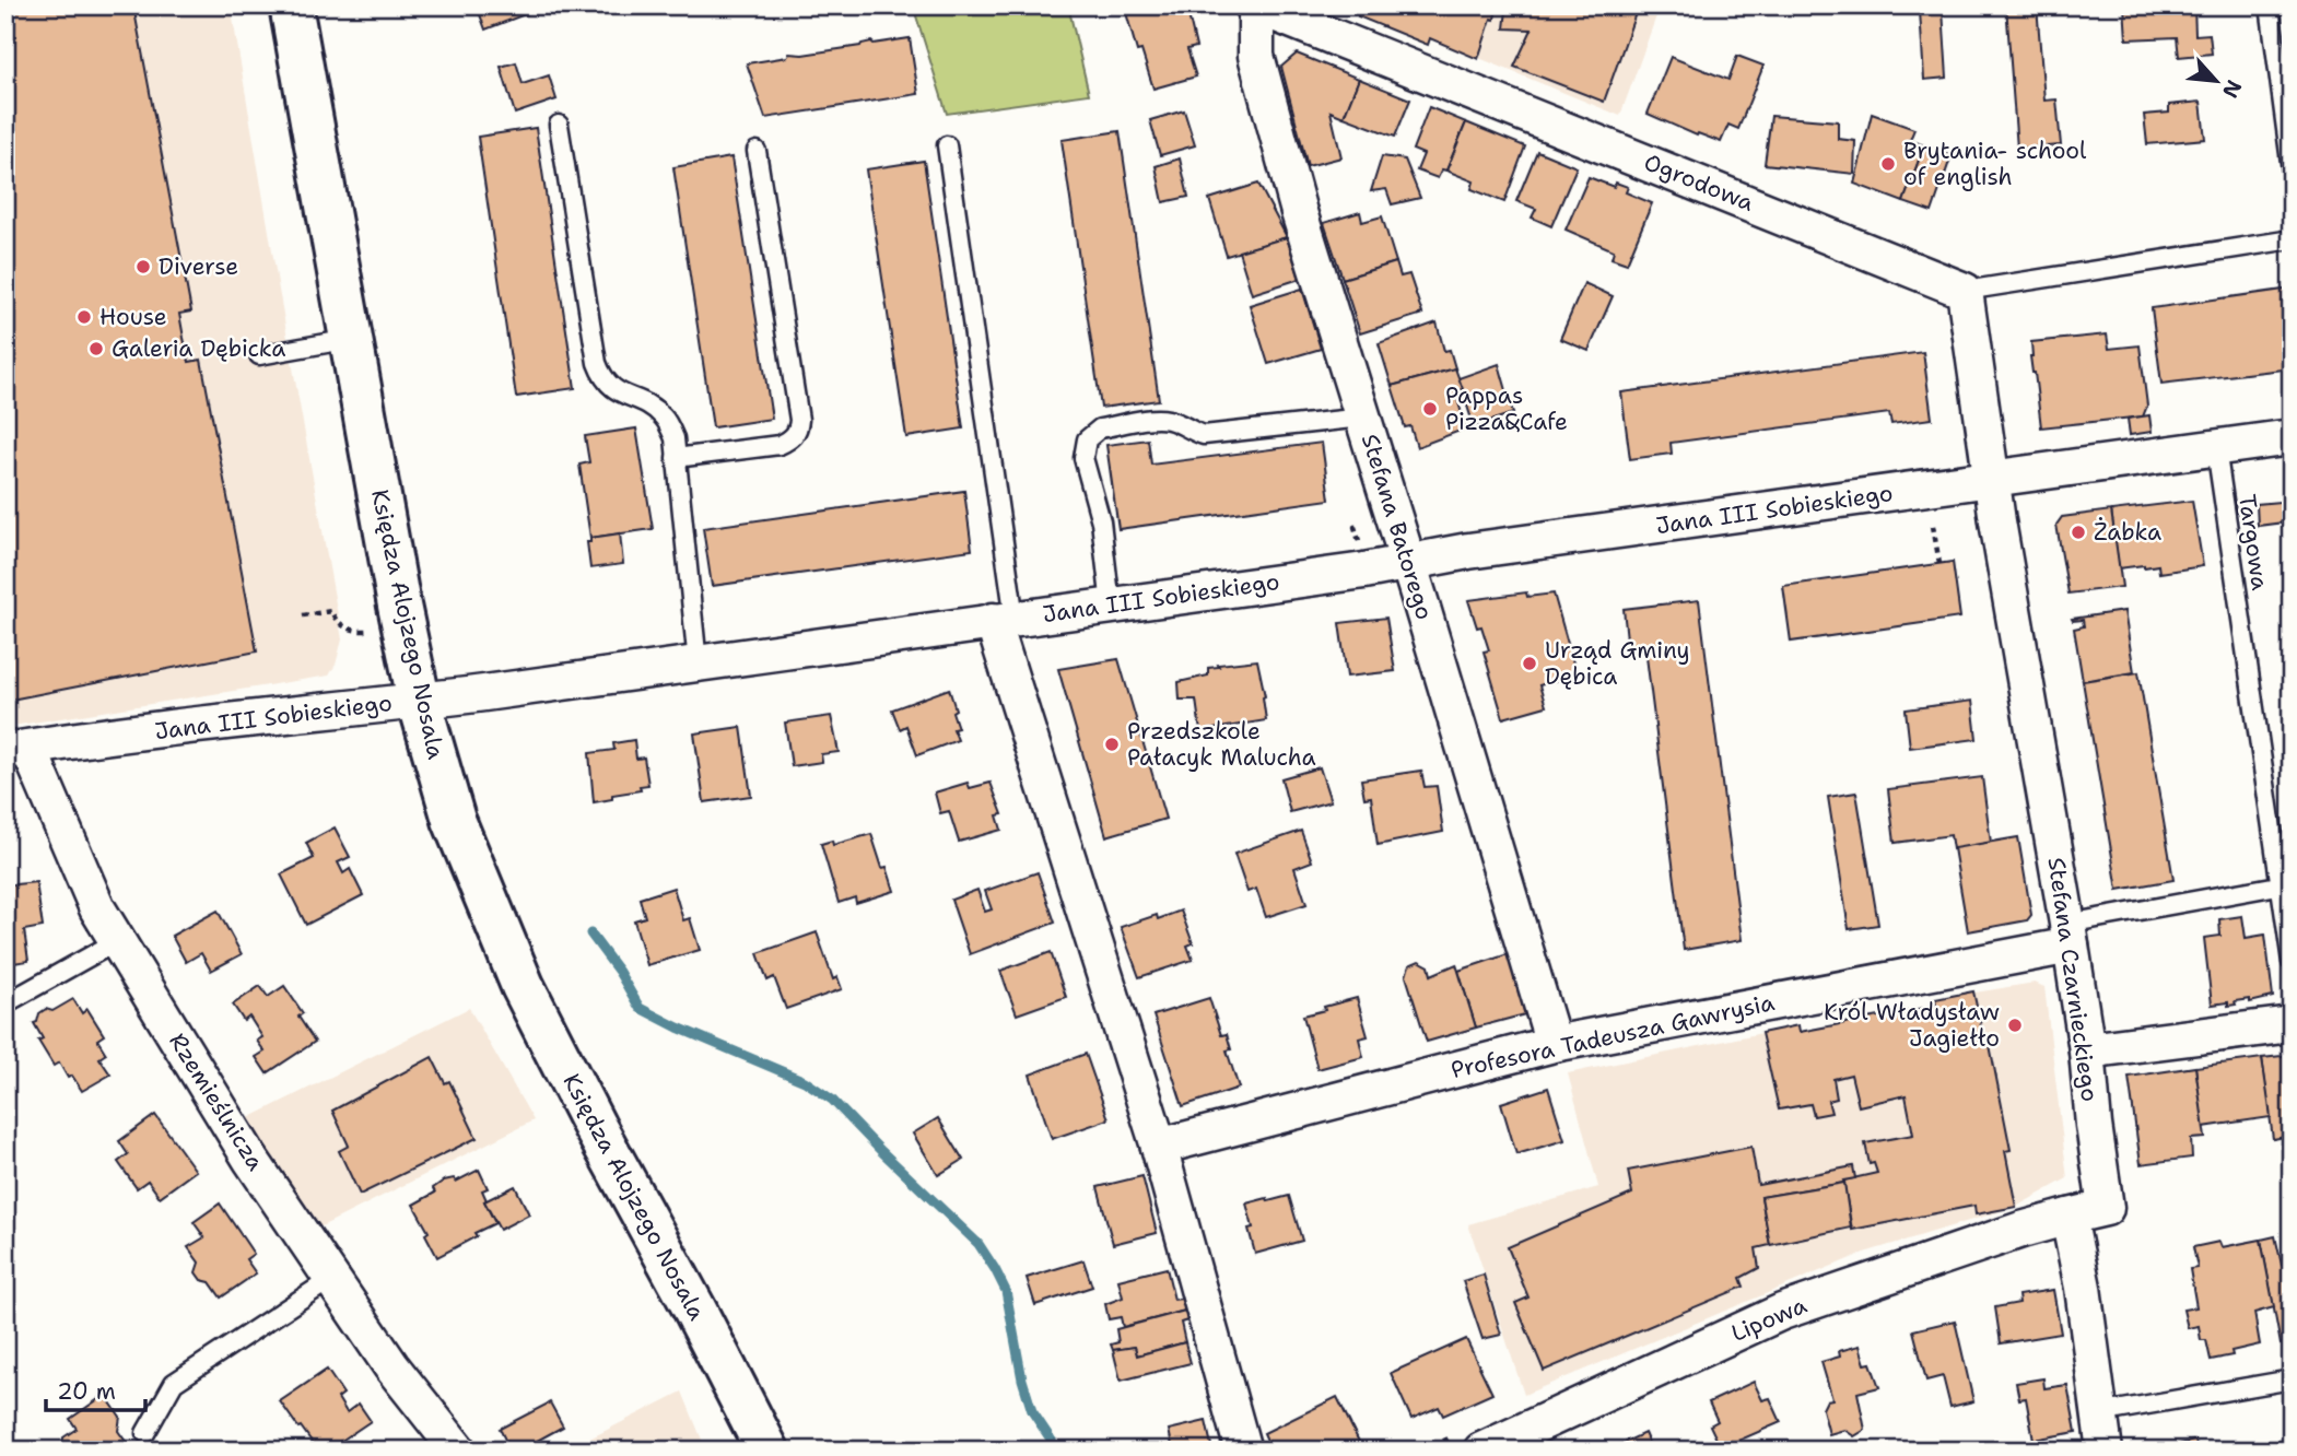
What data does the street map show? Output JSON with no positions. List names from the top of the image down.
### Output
{
  "streets": {
    "street": [
      "Ogrodowa",
      "Jana III Sobieskiego",
      "Stefana Batorego",
      "Księdza Alojzego Nosala",
      "Stefana Czarnieckiego",
      "Profesora Tadeusza Gawrysia",
      "Rzemieślnicza",
      "Lipowa"
    ],
    "lane": ["Targowa"]
  },
  "crossings": [
    ["Ogrodowa", "Stefana Batorego"],
    ["Jana III Sobieskiego", "Stefana Batorego"],
    ["Jana III Sobieskiego", "Targowa"],
    ["Jana III Sobieskiego", "Księdza Alojzego Nosala"],
    ["Jana III Sobieskiego", "Stefana Czarnieckiego"],
    ["Jana III Sobieskiego", "Rzemieślnicza"],
    ["Stefana Batorego", "Profesora Tadeusza Gawrysia"],
    ["Stefana Czarnieckiego", "Profesora Tadeusza Gawrysia"],
    ["Stefana Czarnieckiego", "Lipowa"]
  ],
  "places": [
    "Brytania- school of english",
    "Diverse",
    "House",
    "Galeria Dębicka",
    "Pappas Pizza&Cafe",
    "Żabka",
    "Urząd Gminy Dębica",
    "Przedszkole Pałacyk Malucha",
    "Król Władysław Jagiełło"
  ],
  "scale_bar": "20 m",
  "north": "bottom right"
}
